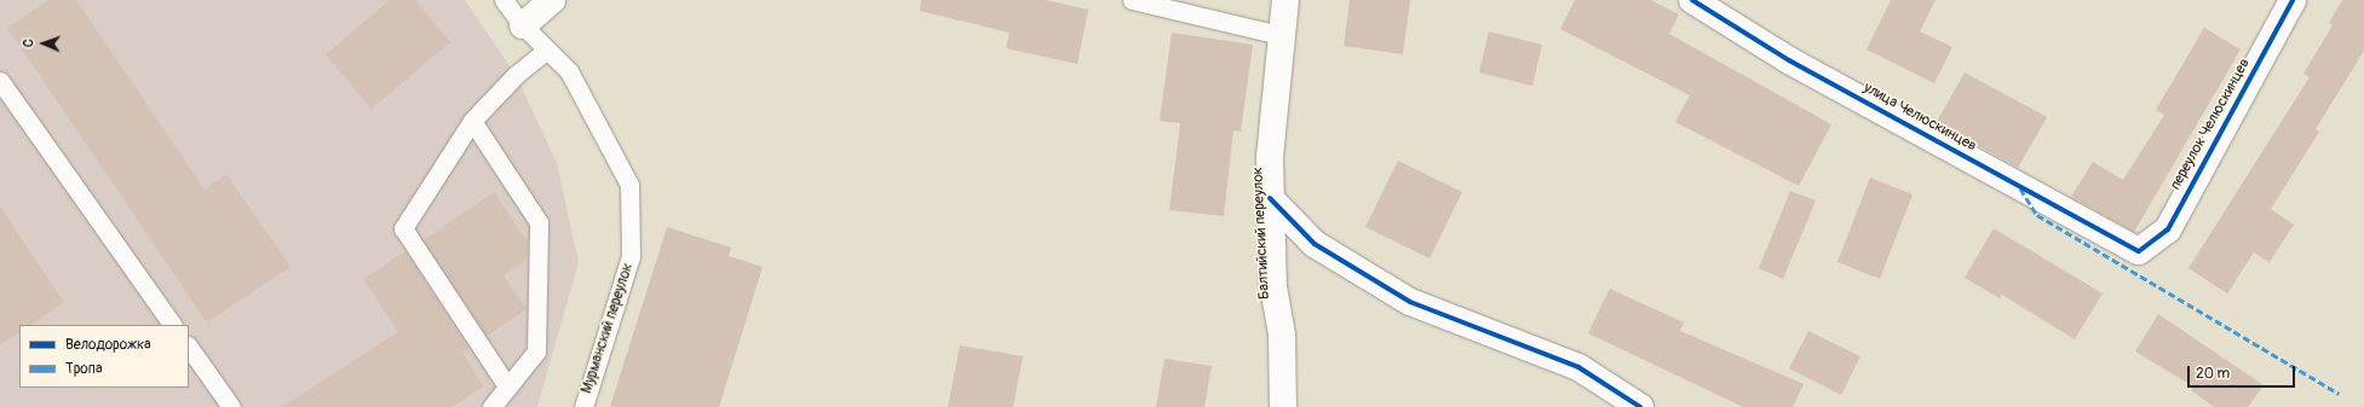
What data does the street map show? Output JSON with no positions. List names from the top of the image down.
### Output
{
  "streets": {
    "street": ["улица Челюскинцев", "переулок Челюскинцев", "Балтийский переулок"],
    "lane": ["Мурманский переулок"]
  },
  "crossings": [
    ["улица Челюскинцев", "переулок Челюскинцев"]
  ],
  "legend": ["Велодорожка", "Тропа"],
  "scale_bar": "20 m",
  "north": "left"
}
